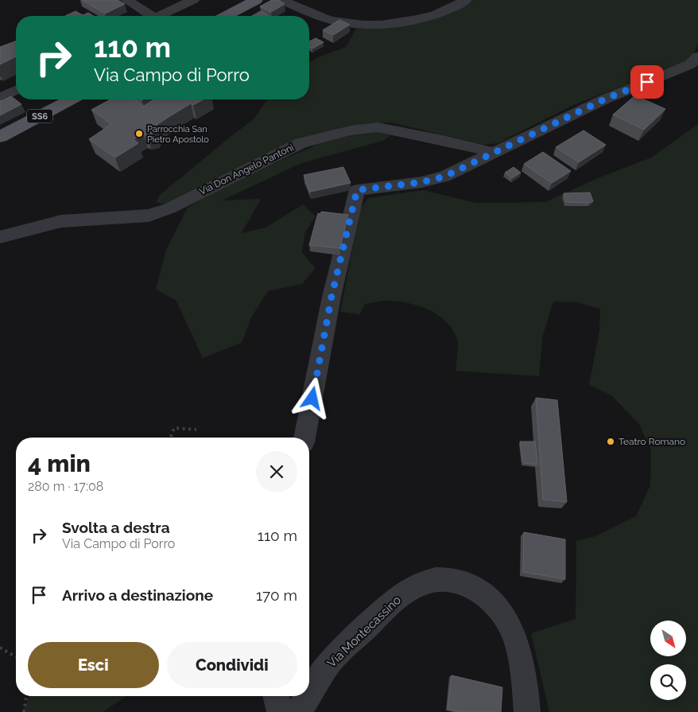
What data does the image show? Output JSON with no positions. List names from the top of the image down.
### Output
{
  "streets": {
    "main road": ["SS6"],
    "street": ["Via Don Angelo Pantoni", "Via Montecassino"]
  },
  "places": ["Parrocchia San Pietro Apostolo", "Teatro Romano"],
  "north": "bottom right",
  "page": {
    "turn": ["110 m", "Via Campo di Porro"],
    "heading": ["4 min", "280 m · 17:08"],
    "list": [
      {
        "name": "Svolta a destra",
        "note": "Via Campo di Porro",
        "value": "110 m"
      },
      {
        "name": "Arrivo a destinazione",
        "value": "170 m"
      }
    ],
    "buttons": ["Esci", "Condividi"]
  }
}
